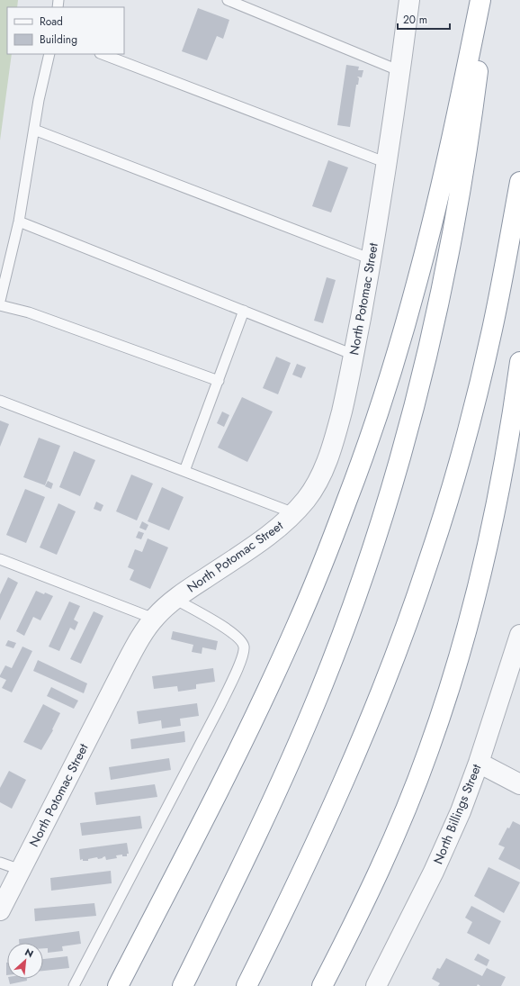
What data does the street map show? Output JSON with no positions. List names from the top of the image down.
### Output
{
  "streets": {
    "street": ["North Potomac Street", "North Billings Street"]
  },
  "legend": ["Road", "Building"],
  "scale_bar": "20 m",
  "north": "top right"
}
